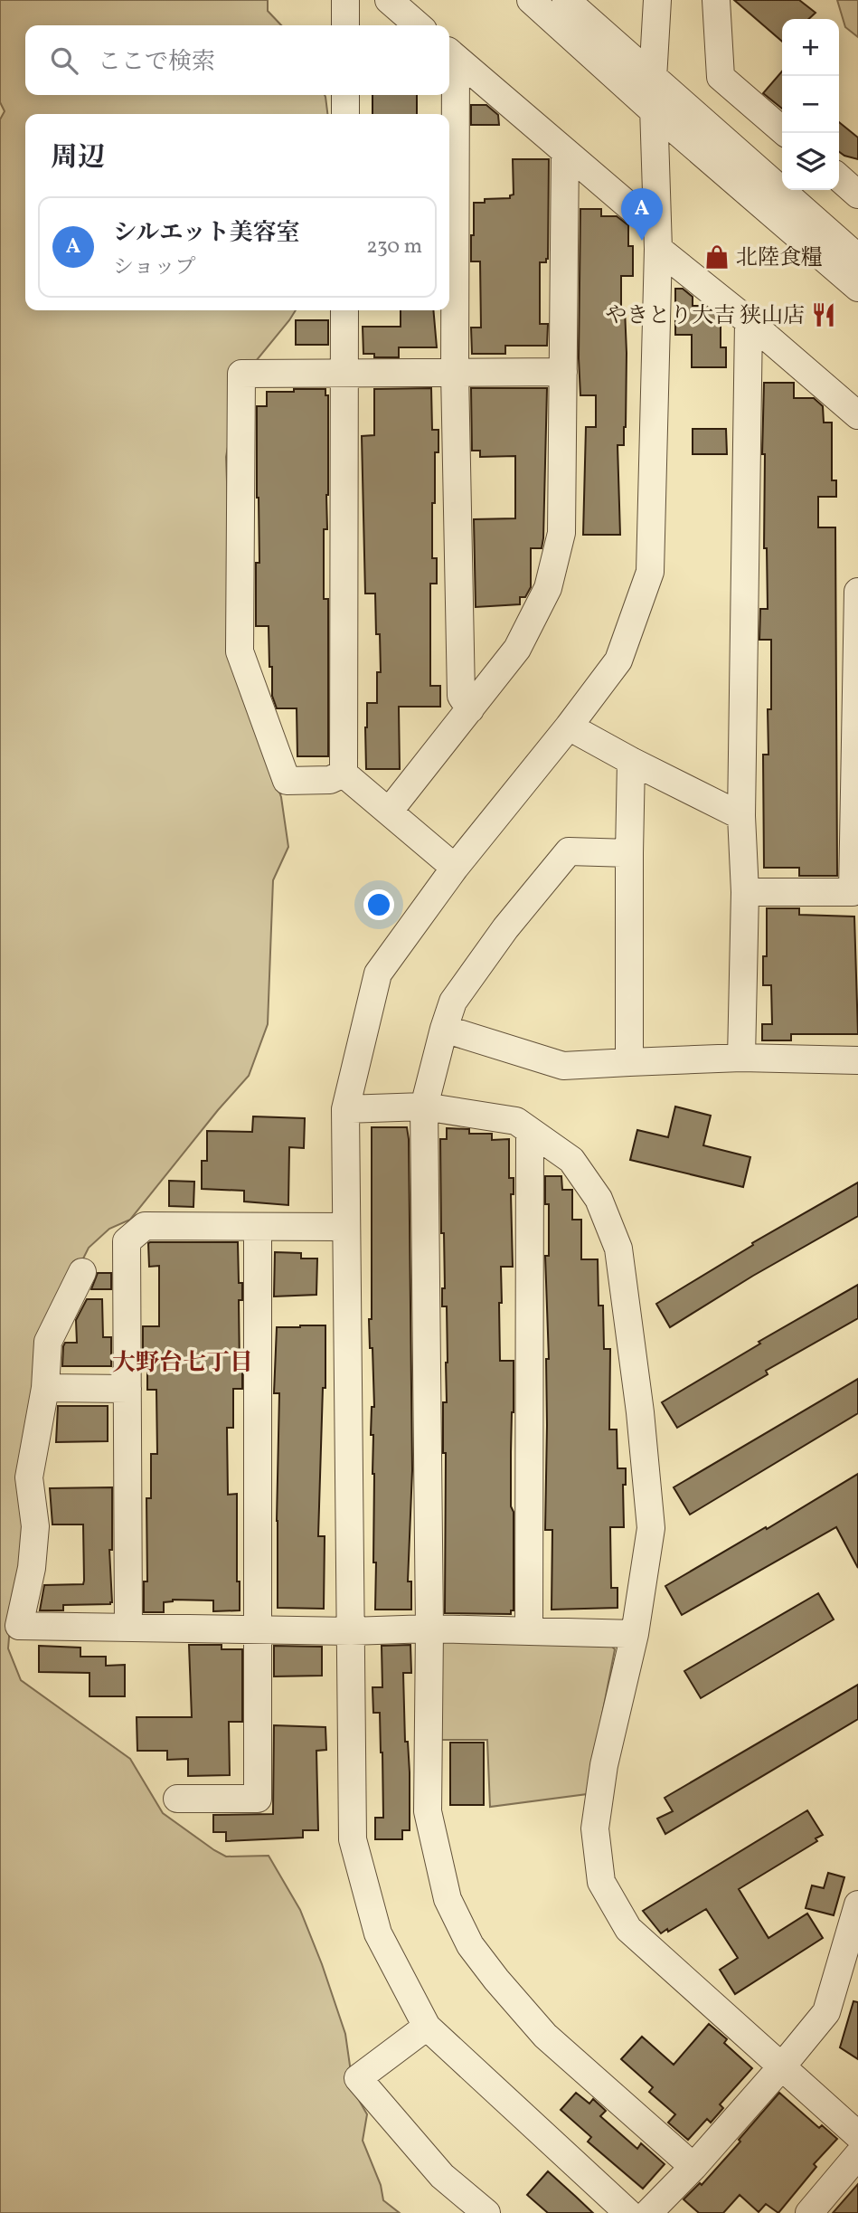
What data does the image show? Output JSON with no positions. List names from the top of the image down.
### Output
{
  "districts": ["大野台七丁目"],
  "places": {
    "shop": ["北陸食糧"],
    "restaurant": ["やきとり大吉 狭山店"]
  },
  "page": {
    "map_buttons": ["+", "−"],
    "search": "ここで検索",
    "heading": "周辺",
    "pins": "A",
    "list": [
      {
        "mark": "A",
        "name": "シルエット美容室",
        "note": "ショップ",
        "value": "230 m"
      }
    ]
  }
}
